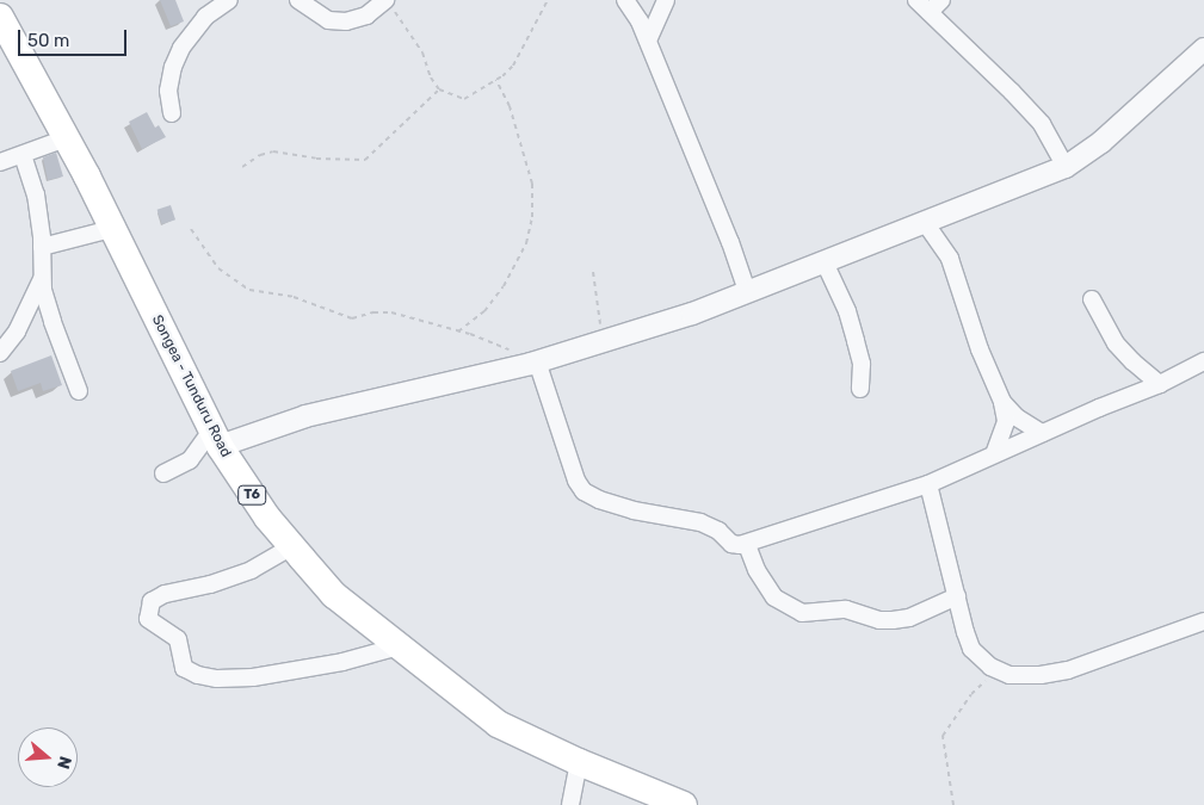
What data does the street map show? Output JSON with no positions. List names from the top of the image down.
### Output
{
  "streets": {
    "highway": ["Songea - Tunduru Road", "T6"]
  },
  "scale_bar": "50 m",
  "north": "right"
}
